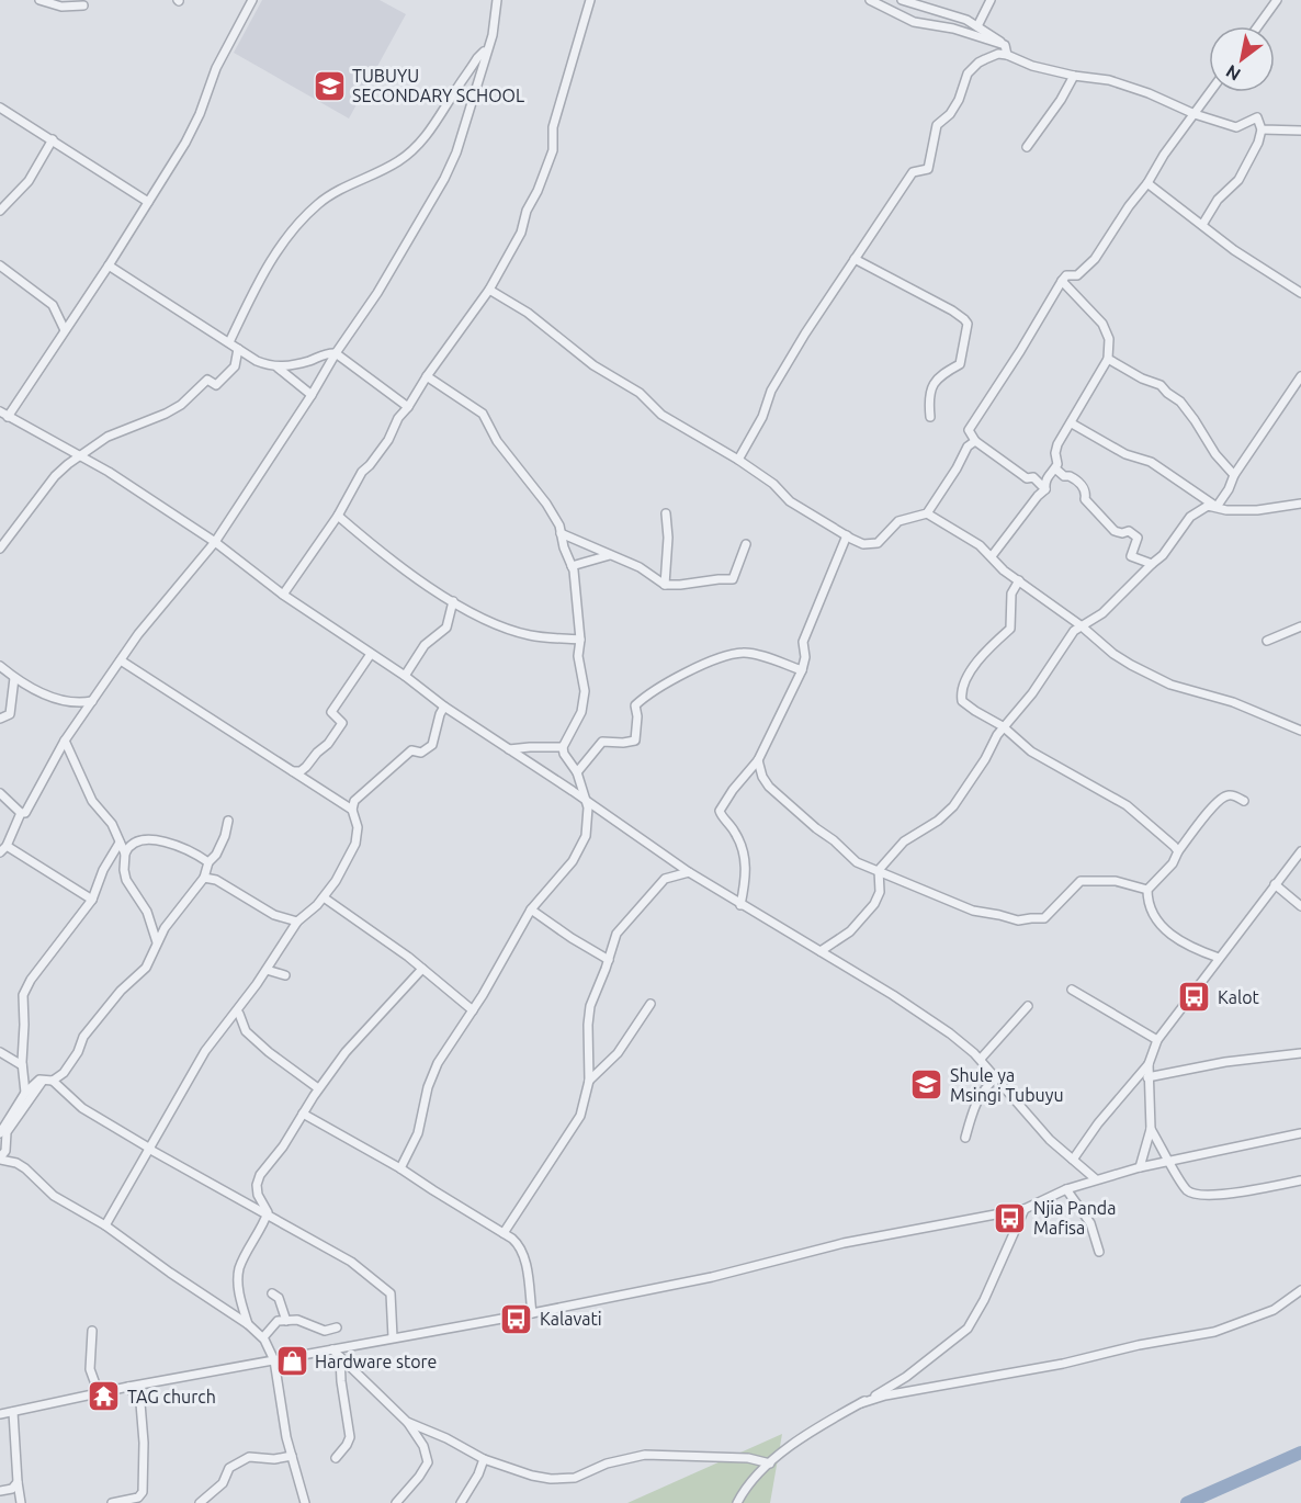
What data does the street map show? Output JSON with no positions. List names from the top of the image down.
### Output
{
  "places": {
    "school or university": ["TUBUYU SECONDARY SCHOOL", "Shule ya Msingi Tubuyu"],
    "bus stop": ["Kalot", "Njia Panda Mafisa", "Kalavati"],
    "shop": ["Hardware store"],
    "temple": ["TAG church"]
  },
  "north": "bottom left"
}
